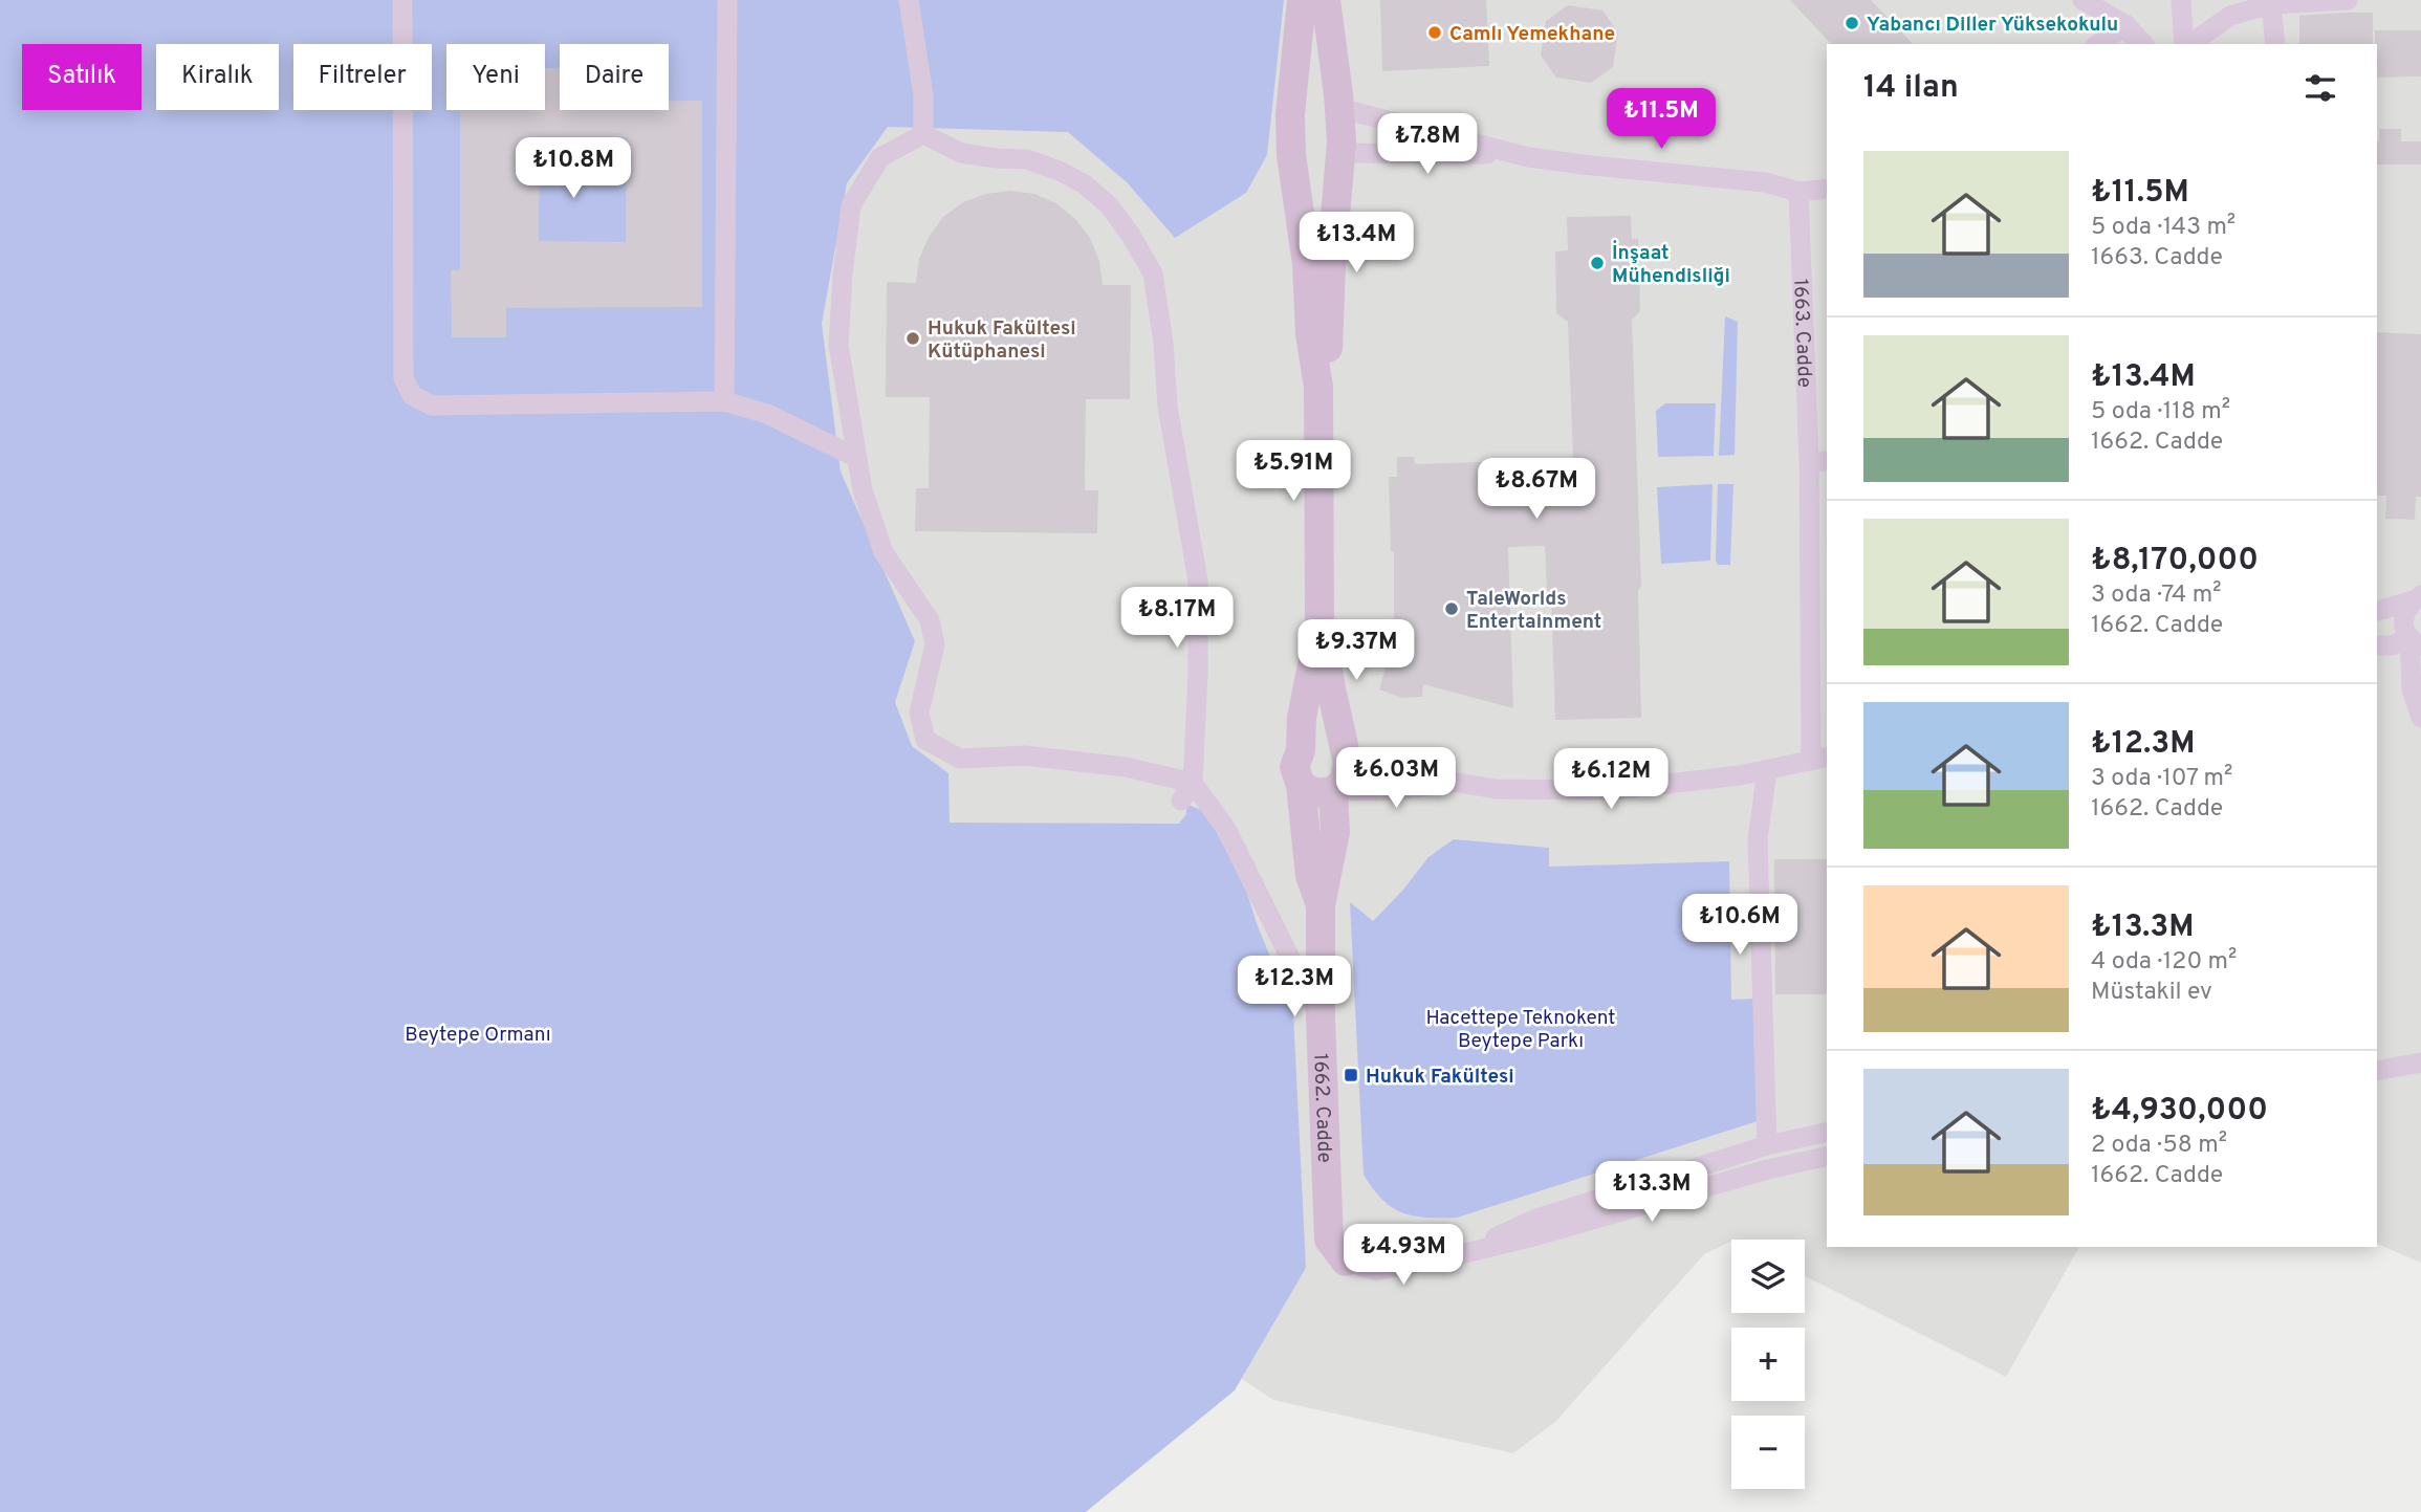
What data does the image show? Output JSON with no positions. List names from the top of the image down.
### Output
{
  "streets": {
    "street": ["1663. Cadde", "1662. Cadde"]
  },
  "parks": ["Hacettepe Teknokent Beytepe Parkı", "Beytepe Ormanı"],
  "places": {
    "other": [
      "Yabancı Diller Yüksekokulu",
      "Camlı Yemekhane",
      "İnşaat Mühendisliği",
      "Hukuk Fakültesi Kütüphanesi",
      "TaleWorlds Entertainment"
    ],
    "transit": ["Hukuk Fakültesi"]
  },
  "page": {
    "chip": [
      "Satılık",
      "Kiralık",
      "Filtreler",
      "Yeni",
      "Daire"
    ],
    "heading": "14 ilan",
    "price": [
      "₺11.5M",
      "₺7.8M",
      "₺10.8M",
      "₺13.4M",
      "₺5.91M",
      "₺8.67M",
      "₺8.17M",
      "₺9.37M",
      "₺6.03M",
      "₺6.12M",
      "₺10.6M",
      "₺12.3M",
      "₺13.3M",
      "₺4.93M"
    ],
    "list": [
      {
        "name": "₺11.5M",
        "note": "5 oda · 143 m² · 1663. Cadde"
      },
      {
        "name": "₺13.4M",
        "note": "5 oda · 118 m² · 1662. Cadde"
      },
      {
        "name": "₺8,170,000",
        "note": "3 oda · 74 m² · 1662. Cadde"
      },
      {
        "name": "₺12.3M",
        "note": "3 oda · 107 m² · 1662. Cadde"
      },
      {
        "name": "₺13.3M",
        "note": "4 oda · 120 m² · Müstakil ev"
      },
      {
        "name": "₺4,930,000",
        "note": "2 oda · 58 m² · 1662. Cadde"
      }
    ],
    "map_buttons": ["+", "−"]
  }
}
